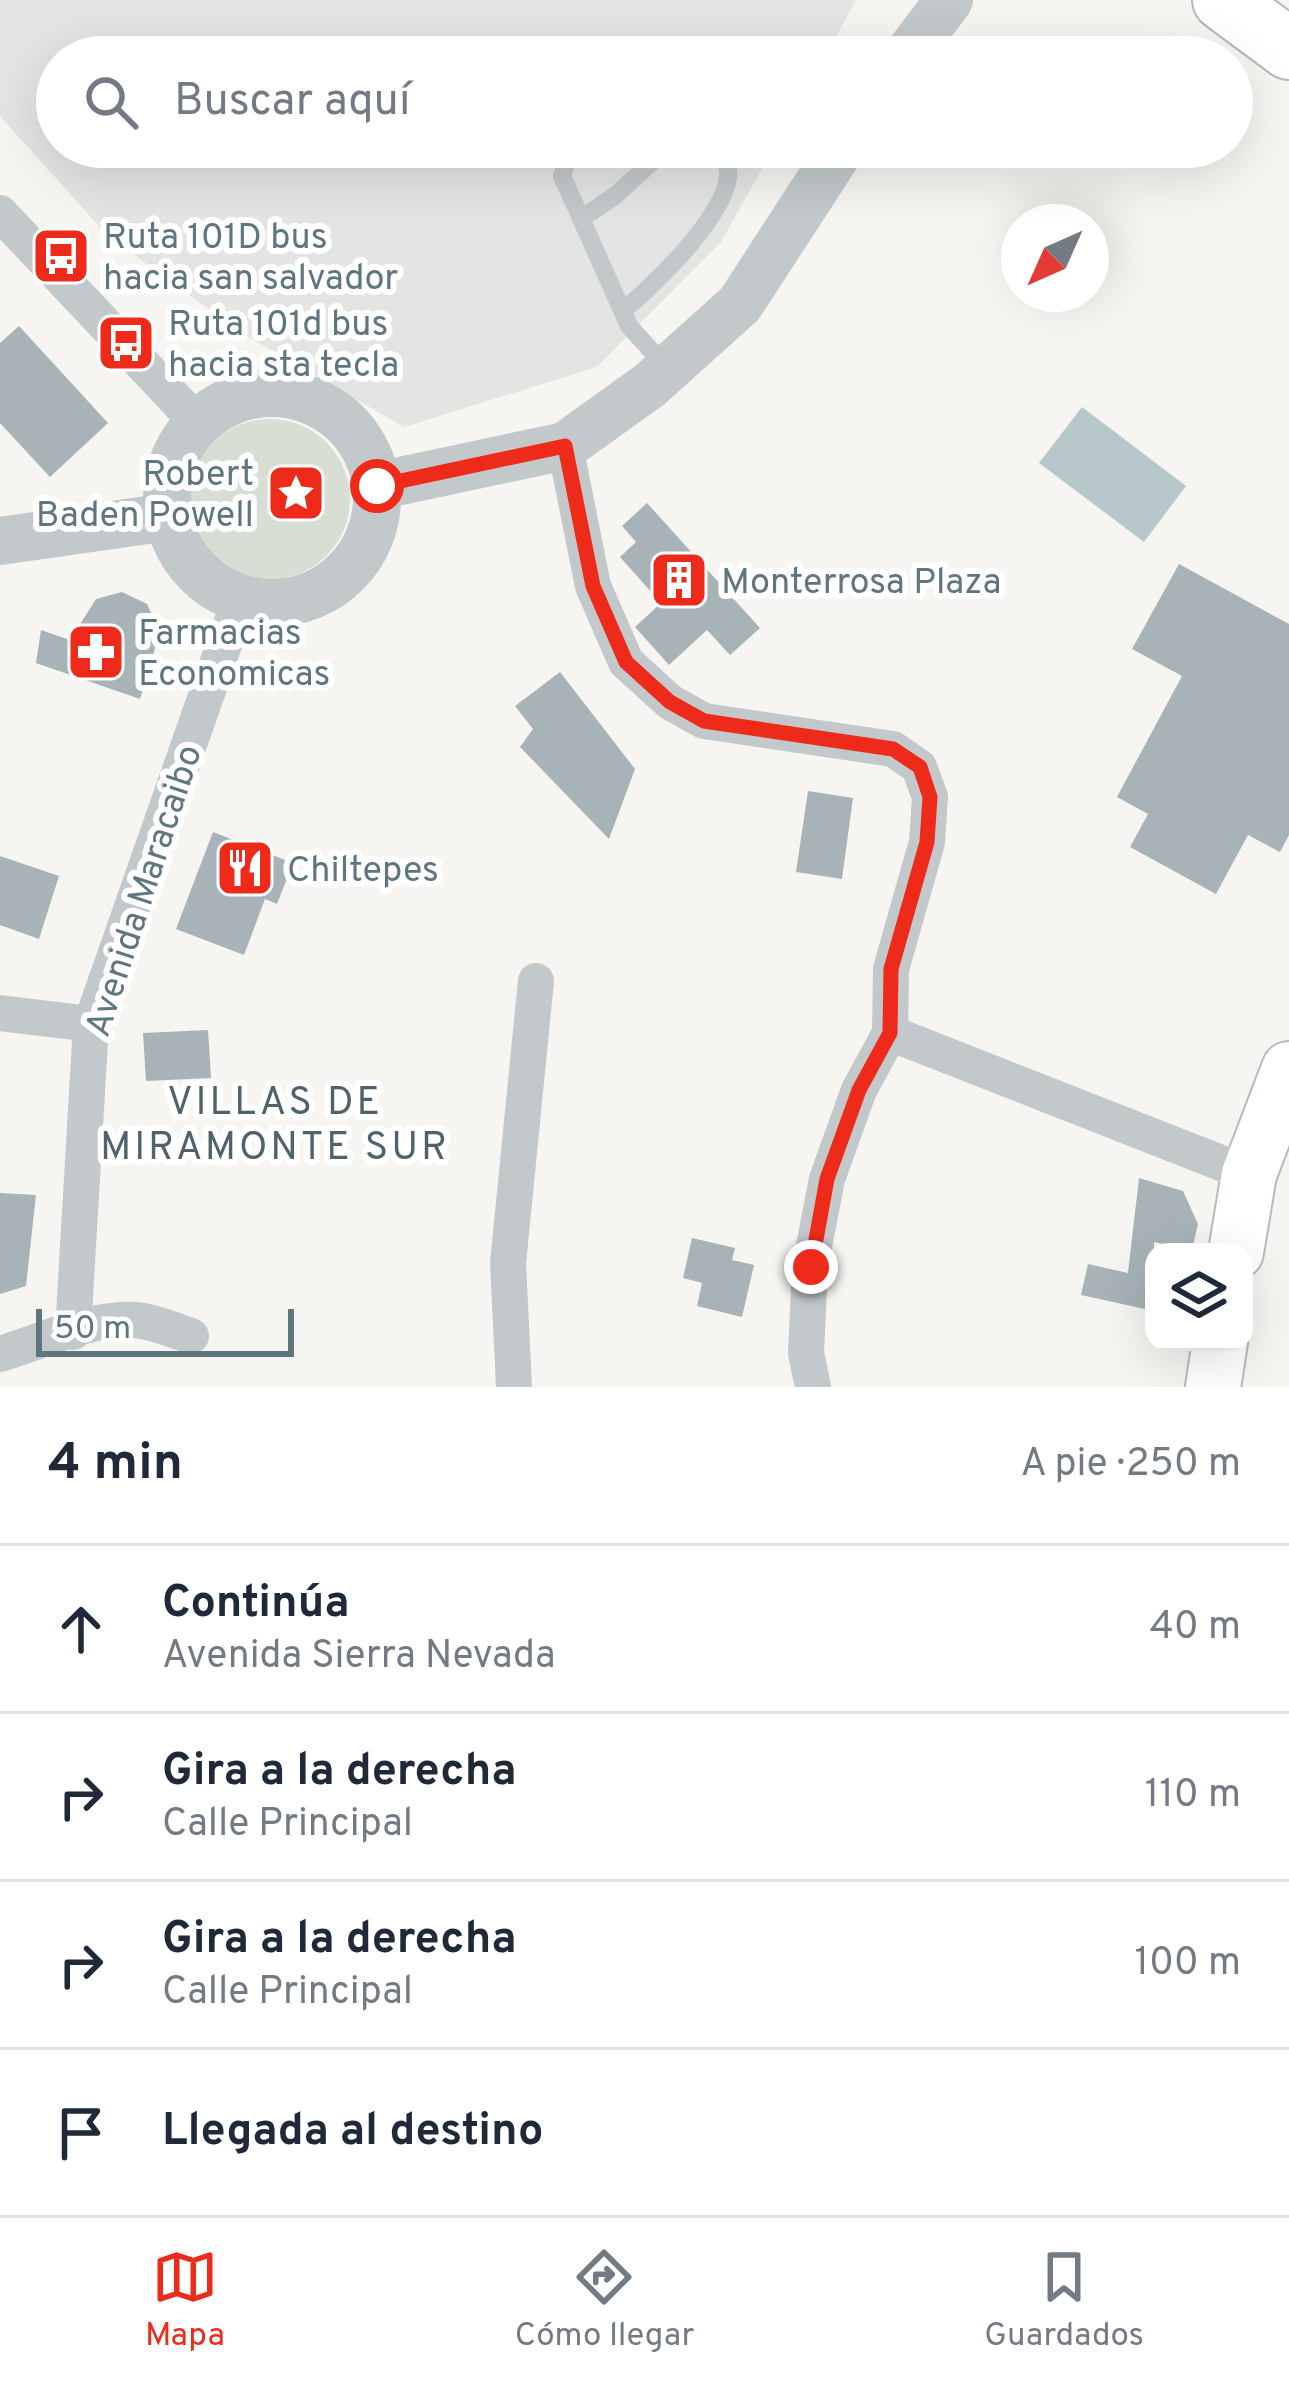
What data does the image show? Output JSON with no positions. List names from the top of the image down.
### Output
{
  "streets": {
    "street": ["Avenida Maracaibo"]
  },
  "districts": ["VILLAS DE MIRAMONTE SUR"],
  "places": {
    "bus stop": ["Ruta 101D bus hacia san salvador", "Ruta 101d bus hacia sta tecla"],
    "place": ["Robert Baden Powell"],
    "building": ["Monterrosa Plaza"],
    "pharmacy": ["Farmacias Economicas"],
    "restaurant": ["Chiltepes"]
  },
  "scale_bar": "50 m",
  "north": "bottom left",
  "page": {
    "search": "Buscar aquí",
    "scale": "50 m",
    "heading": ["4 min", "A pie · 250 m"],
    "list": [
      ["Continúa", "Avenida Sierra Nevada", "40 m"],
      ["Gira a la derecha", "Calle Principal", "110 m"],
      ["Gira a la derecha", "Calle Principal", "100 m"],
      "Llegada al destino"
    ],
    "nav": ["Mapa", "Cómo llegar", "Guardados"]
  }
}
